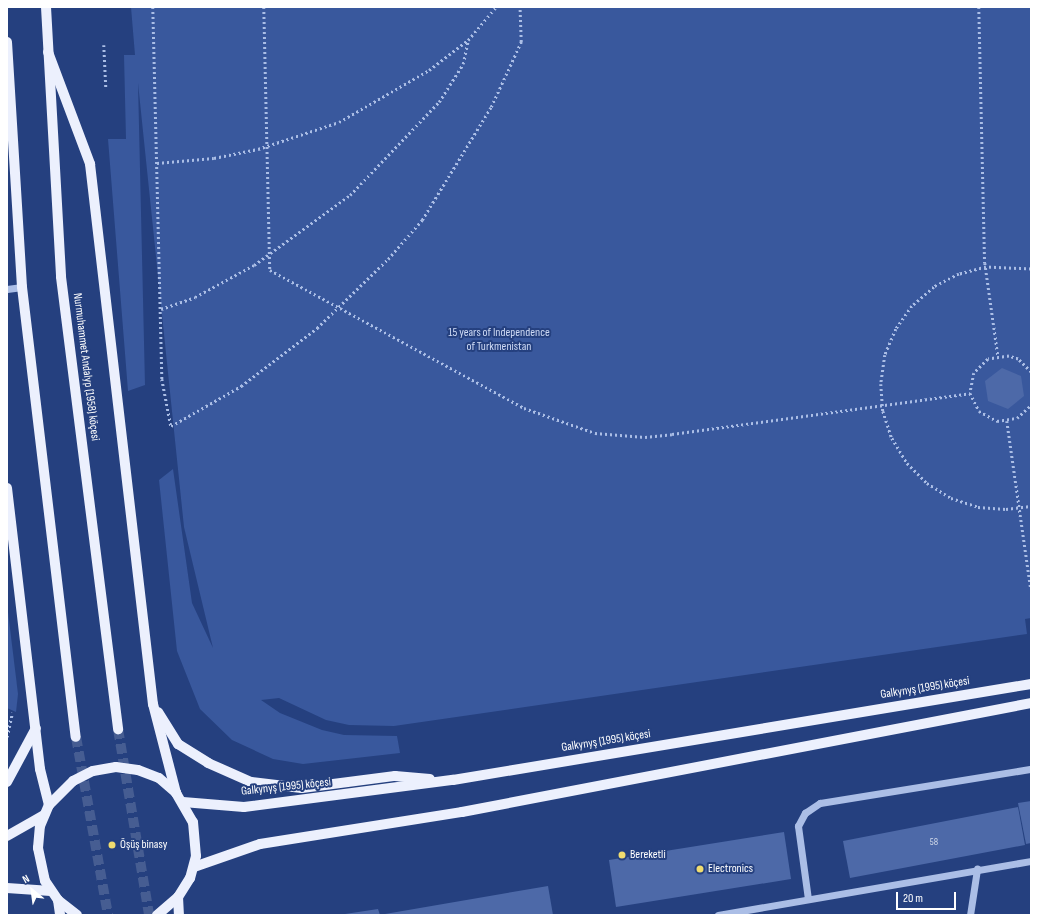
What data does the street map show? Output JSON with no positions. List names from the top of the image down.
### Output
{
  "streets": {
    "main road": ["Nurmuhammet Andalyp (1958) köçesi", "Galkynyş (1995) köçesi"]
  },
  "parks": ["15 years of Independence of Turkmenistan"],
  "places": ["Öşüş binasy", "Bereketli", "Electronics"],
  "house_numbers": ["58"],
  "scale_bar": "20 m",
  "north": "top left"
}
